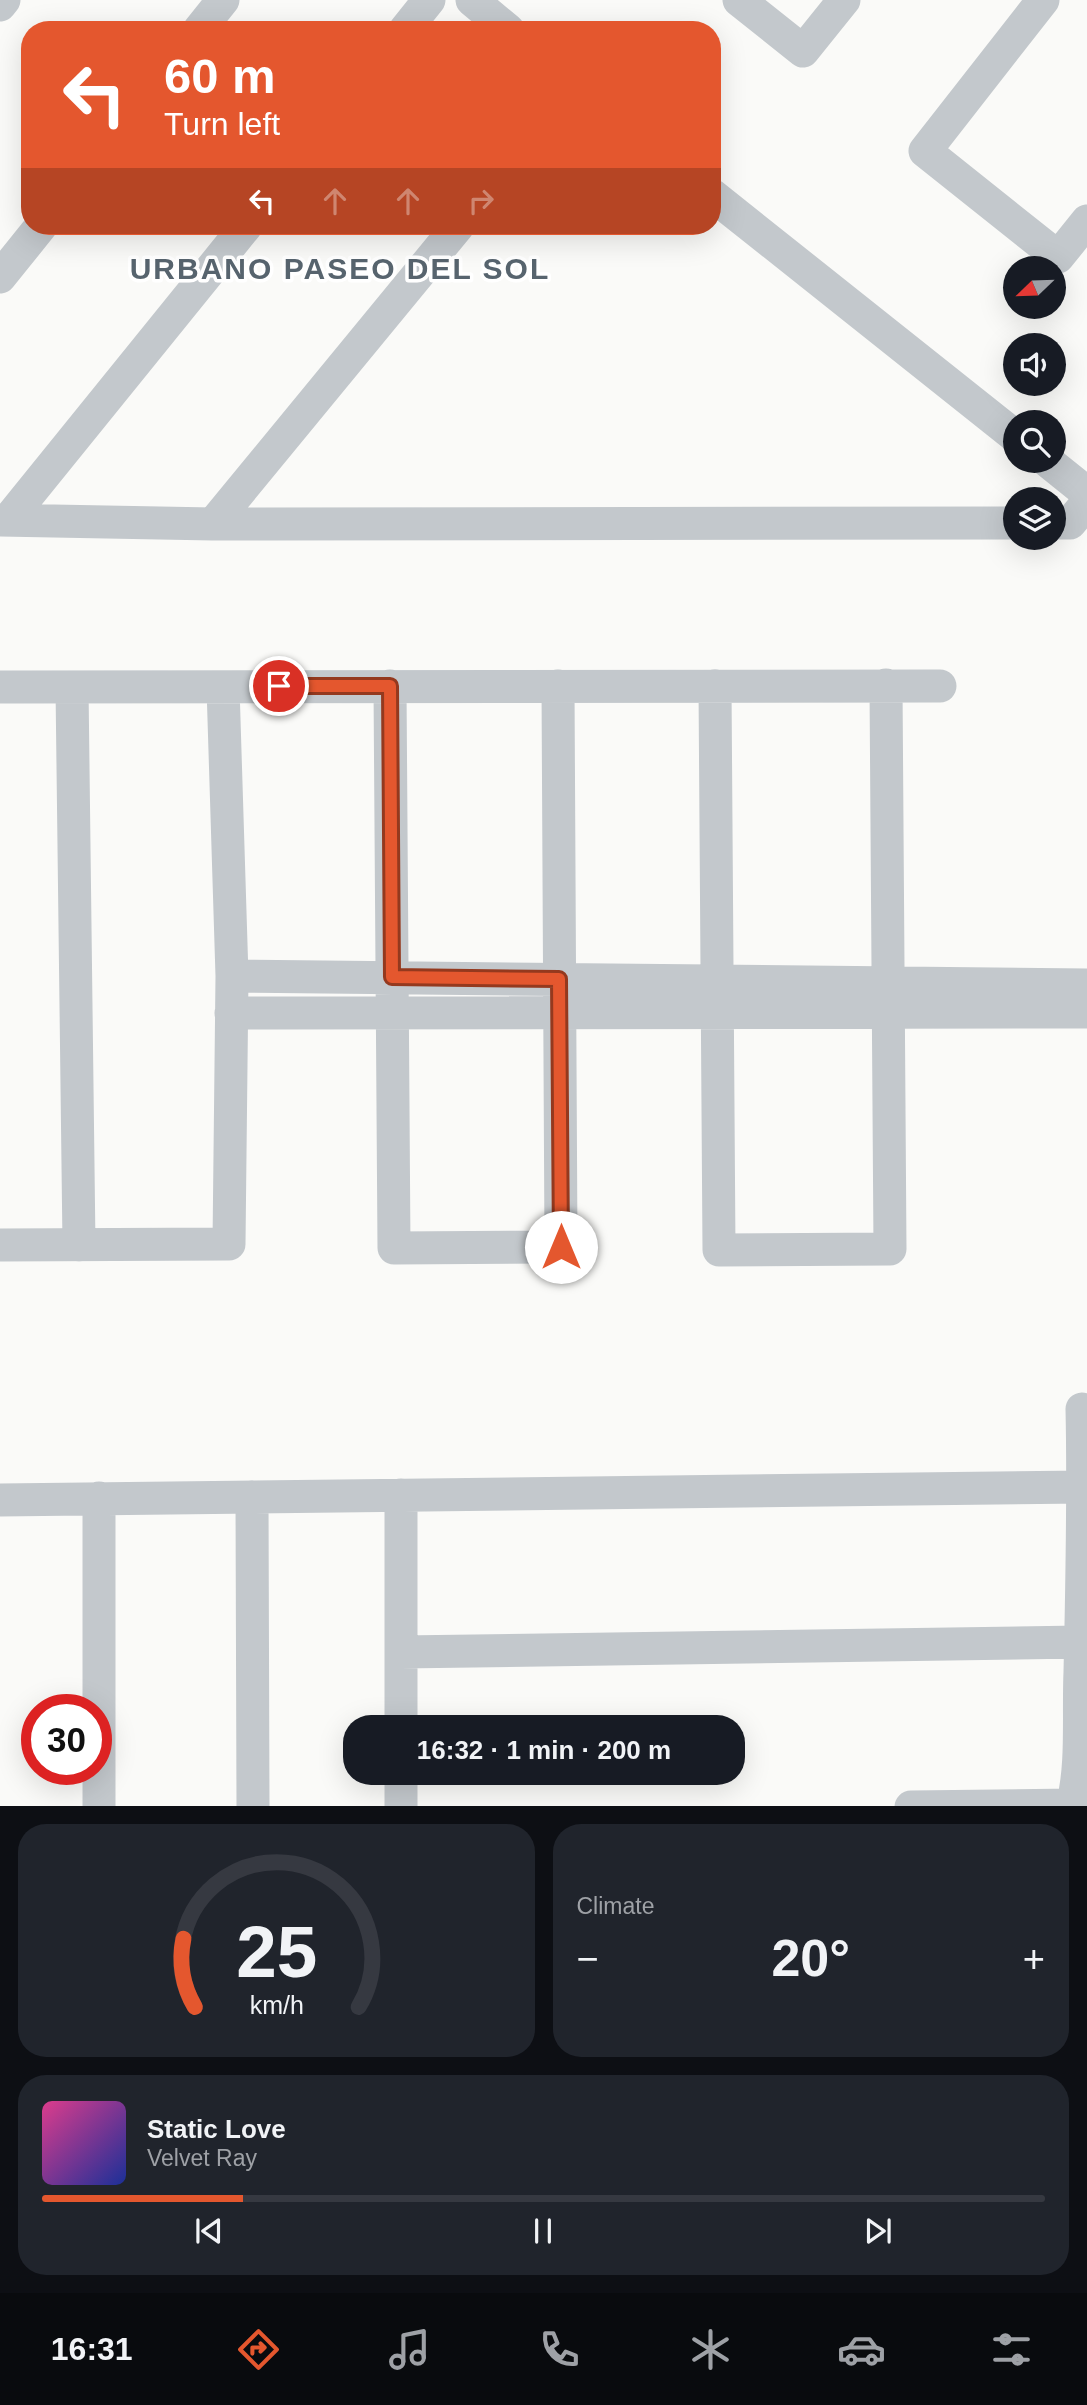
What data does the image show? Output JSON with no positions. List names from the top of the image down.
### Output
{
  "districts": ["URBANO PASEO DEL SOL"],
  "north": "bottom left",
  "page": {
    "turn": ["60 m", "Turn left"],
    "limit": "30",
    "trip": "16:32 · 1 min · 200 m",
    "tile": "Climate",
    "heat": ["−", "20°", "+"],
    "song": ["Static Love", "Velvet Ray"],
    "tabs": "16:31",
    "gauge": ["25", "km/h"]
  }
}
